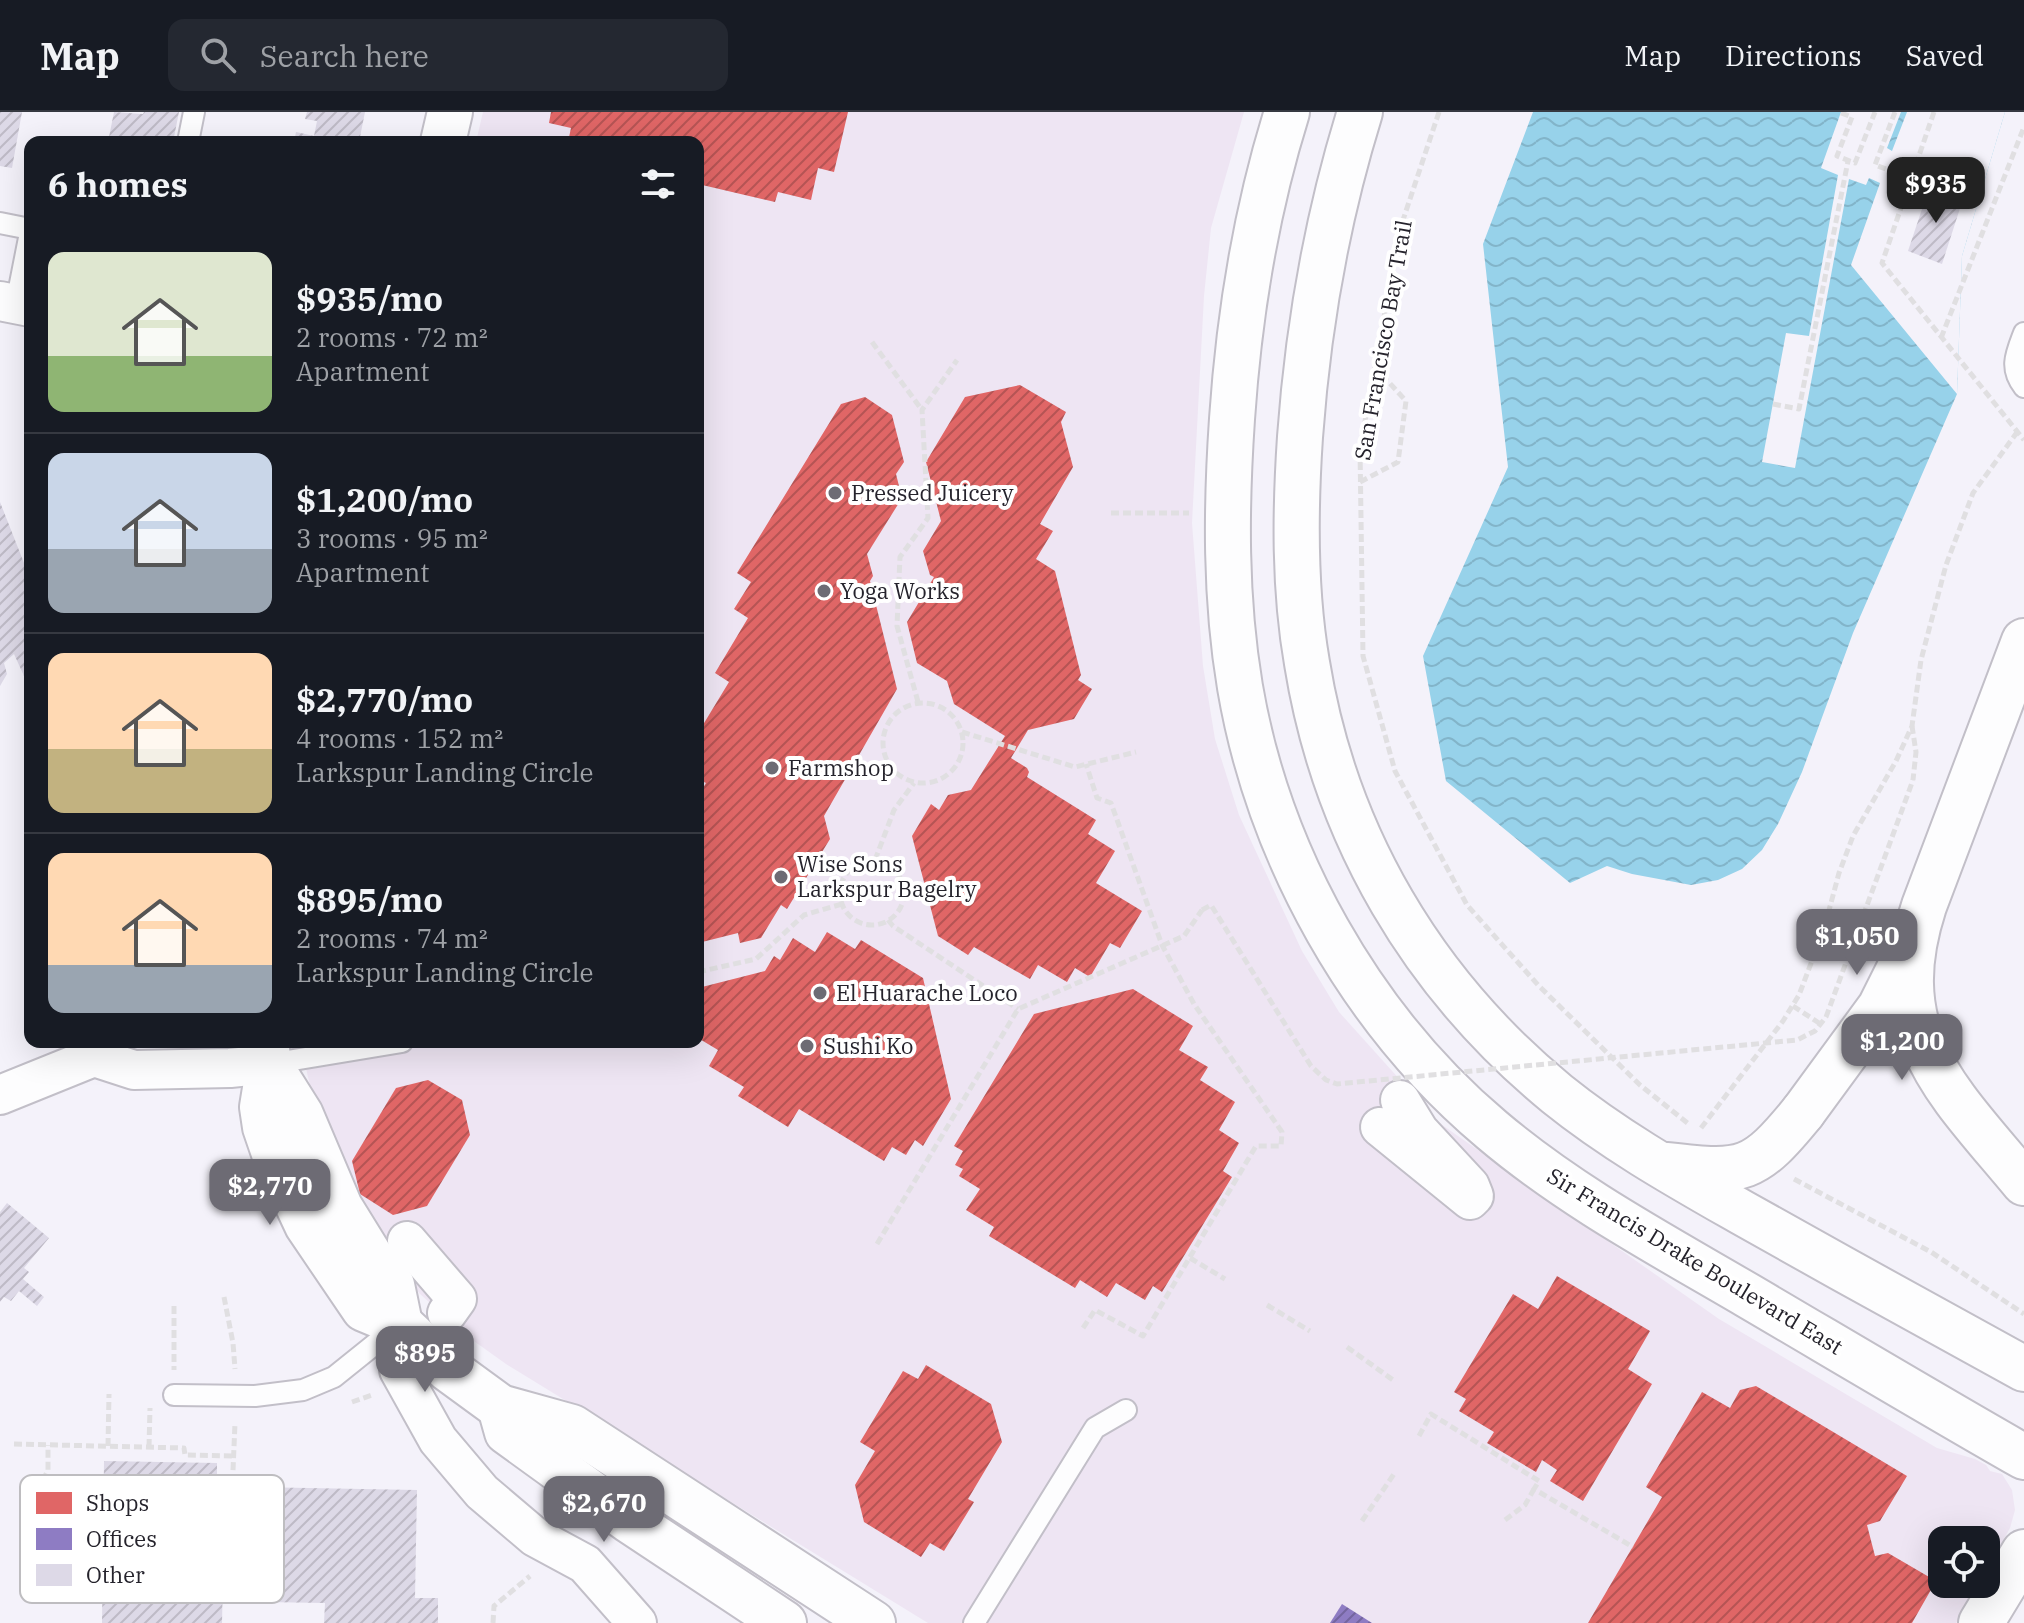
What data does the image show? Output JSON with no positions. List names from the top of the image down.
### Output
{
  "streets": {
    "main road": ["Sir Francis Drake Boulevard East"],
    "path": ["San Francisco Bay Trail"]
  },
  "places": [
    "Pressed Juicery",
    "Yoga Works",
    "Farmshop",
    "Wise Sons Larkspur Bagelry",
    "El Huarache Loco",
    "Sushi Ko"
  ],
  "legend": ["Shops", "Offices", "Other"],
  "page": {
    "header": "Map",
    "search": "Search here",
    "nav": ["Map", "Directions", "Saved"],
    "heading": "6 homes",
    "price": [
      "$935",
      "$1,050",
      "$1,200",
      "$2,770",
      "$895",
      "$2,670"
    ],
    "list": [
      {
        "name": "$935/mo",
        "note": "2 rooms · 72 m² · Apartment"
      },
      {
        "name": "$1,200/mo",
        "note": "3 rooms · 95 m² · Apartment"
      },
      {
        "name": "$2,770/mo",
        "note": "4 rooms · 152 m² · Larkspur Landing Circle"
      },
      {
        "name": "$895/mo",
        "note": "2 rooms · 74 m² · Larkspur Landing Circle"
      }
    ]
  }
}
